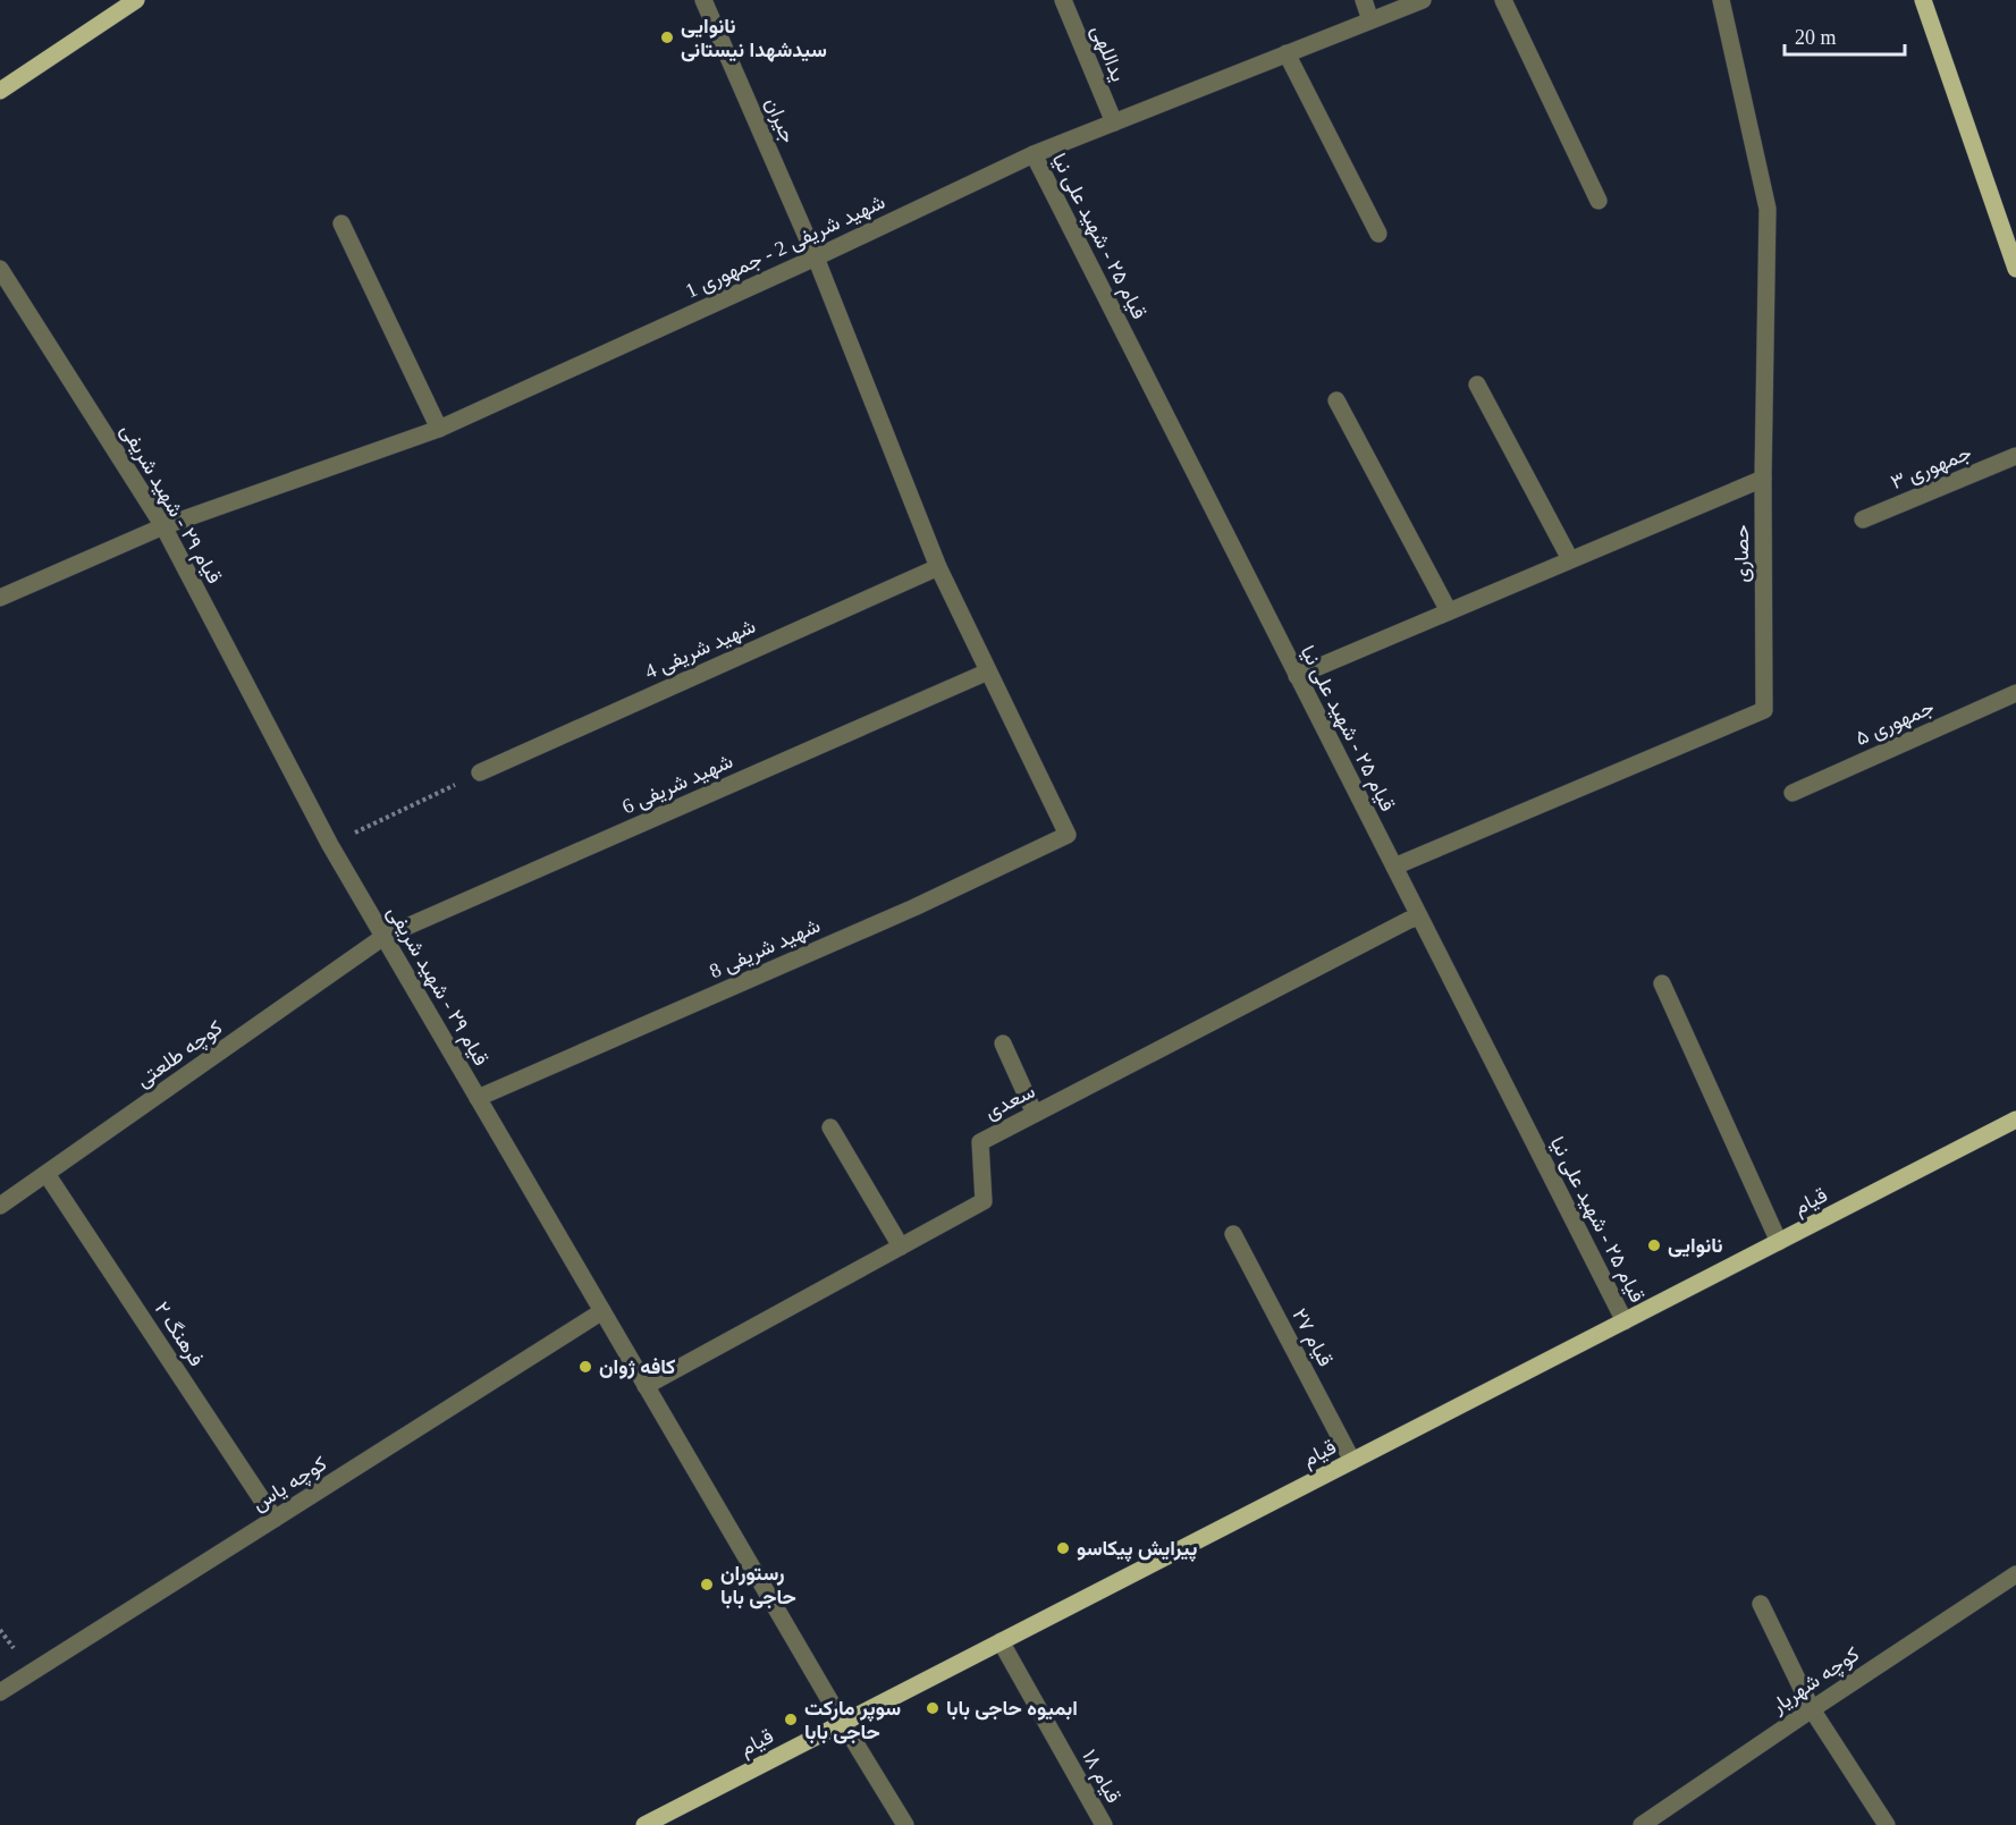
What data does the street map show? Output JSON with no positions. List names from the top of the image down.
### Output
{
  "streets": {
    "main road": ["قیام"],
    "street": [
      "یداللهی",
      "جیران",
      "قیام ۲۵ - شهید علی نیا",
      "شهید شریفی 2 - جمهوری 1",
      "جمهوری ۳",
      "قیام ۲۹ - شهید شریفی",
      "حصاری",
      "شهید شریفی 4",
      "جمهوری ۵",
      "شهید شریفی 6",
      "شهید شریفی 8",
      "کوچه طلعتی",
      "سعدی",
      "فرهنگ ۲",
      "قیام ۲۷",
      "کوچه یاس",
      "کوچه شهریار",
      "قیام ۱۸"
    ]
  },
  "crossings": [
    ["یداللهی", "شهید شریفی 2 - جمهوری 1"],
    ["جیران", "شهید شریفی 2 - جمهوری 1"],
    ["جیران", "شهید شریفی 4"],
    ["جیران", "شهید شریفی 6"],
    ["جیران", "شهید شریفی 8"],
    ["قیام ۲۵ - شهید علی نیا", "شهید شریفی 2 - جمهوری 1"],
    ["قیام ۲۵ - شهید علی نیا", "حصاری"],
    ["قیام ۲۵ - شهید علی نیا", "سعدی"],
    ["قیام ۲۵ - شهید علی نیا", "قیام"],
    ["شهید شریفی 2 - جمهوری 1", "قیام ۲۹ - شهید شریفی"],
    ["قیام ۲۹ - شهید شریفی", "شهید شریفی 6"],
    ["قیام ۲۹ - شهید شریفی", "شهید شریفی 8"],
    ["قیام ۲۹ - شهید شریفی", "کوچه طلعتی"],
    ["قیام ۲۹ - شهید شریفی", "سعدی"],
    ["قیام ۲۹ - شهید شریفی", "قیام"],
    ["قیام ۲۹ - شهید شریفی", "کوچه یاس"],
    ["شهید شریفی 6", "کوچه طلعتی"],
    ["کوچه طلعتی", "فرهنگ ۲"],
    ["قیام", "قیام ۲۷"],
    ["قیام", "قیام ۱۸"],
    ["فرهنگ ۲", "کوچه یاس"]
  ],
  "places": [
    "نانوایی سیدشهدا نیستانی",
    "نانوایی",
    "کافه ژوان",
    "پیرایش پیکاسو",
    "رستوران حاجی بابا",
    "ابمیوه حاجی بابا",
    "سوپر مارکت حاجی بابا"
  ],
  "scale_bar": "20 m"
}
